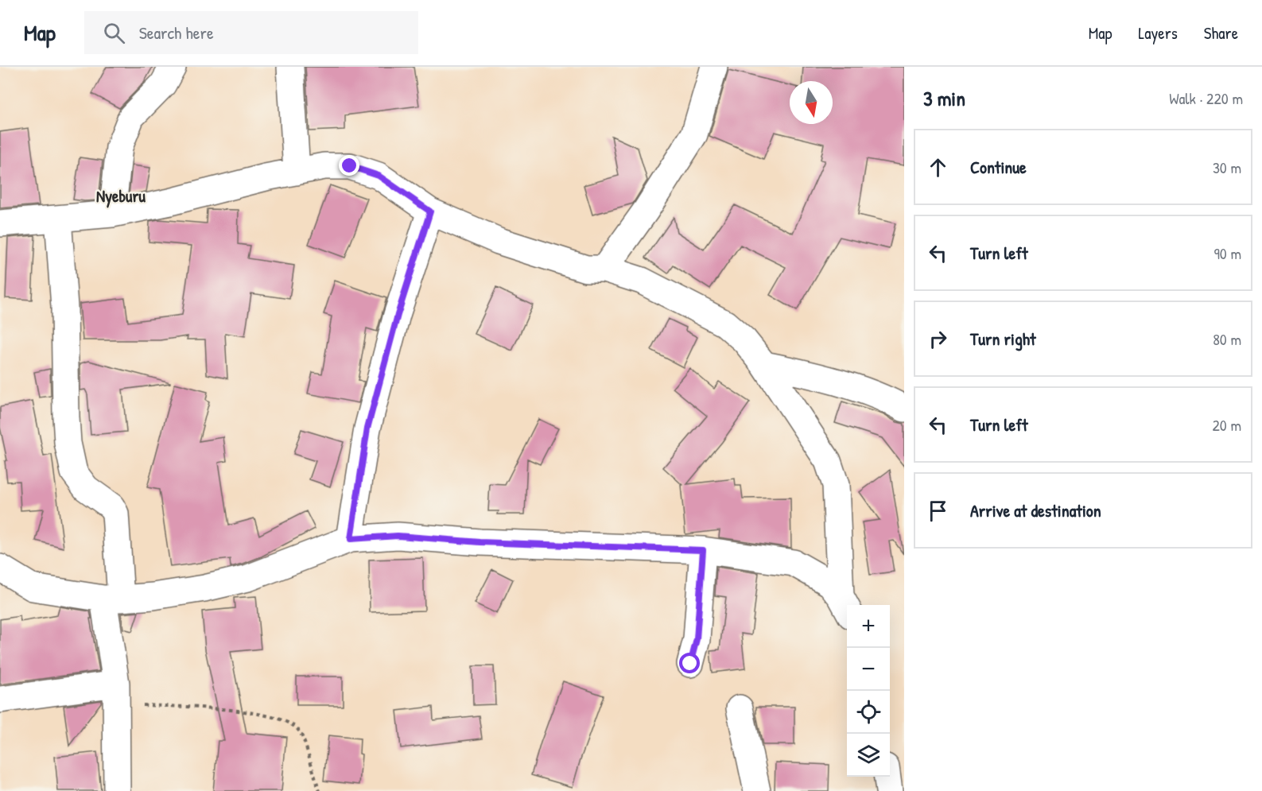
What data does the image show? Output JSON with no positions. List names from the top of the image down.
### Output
{
  "districts": ["Nyeburu"],
  "north": "bottom",
  "page": {
    "header": "Map",
    "search": "Search here",
    "nav": ["Map", "Layers", "Share"],
    "heading": ["3 min", "Walk · 220 m"],
    "list": [
      ["Continue", "30 m"],
      ["Turn left", "90 m"],
      ["Turn right", "80 m"],
      ["Turn left", "20 m"],
      "Arrive at destination"
    ],
    "map_buttons": ["+", "−"]
  }
}
